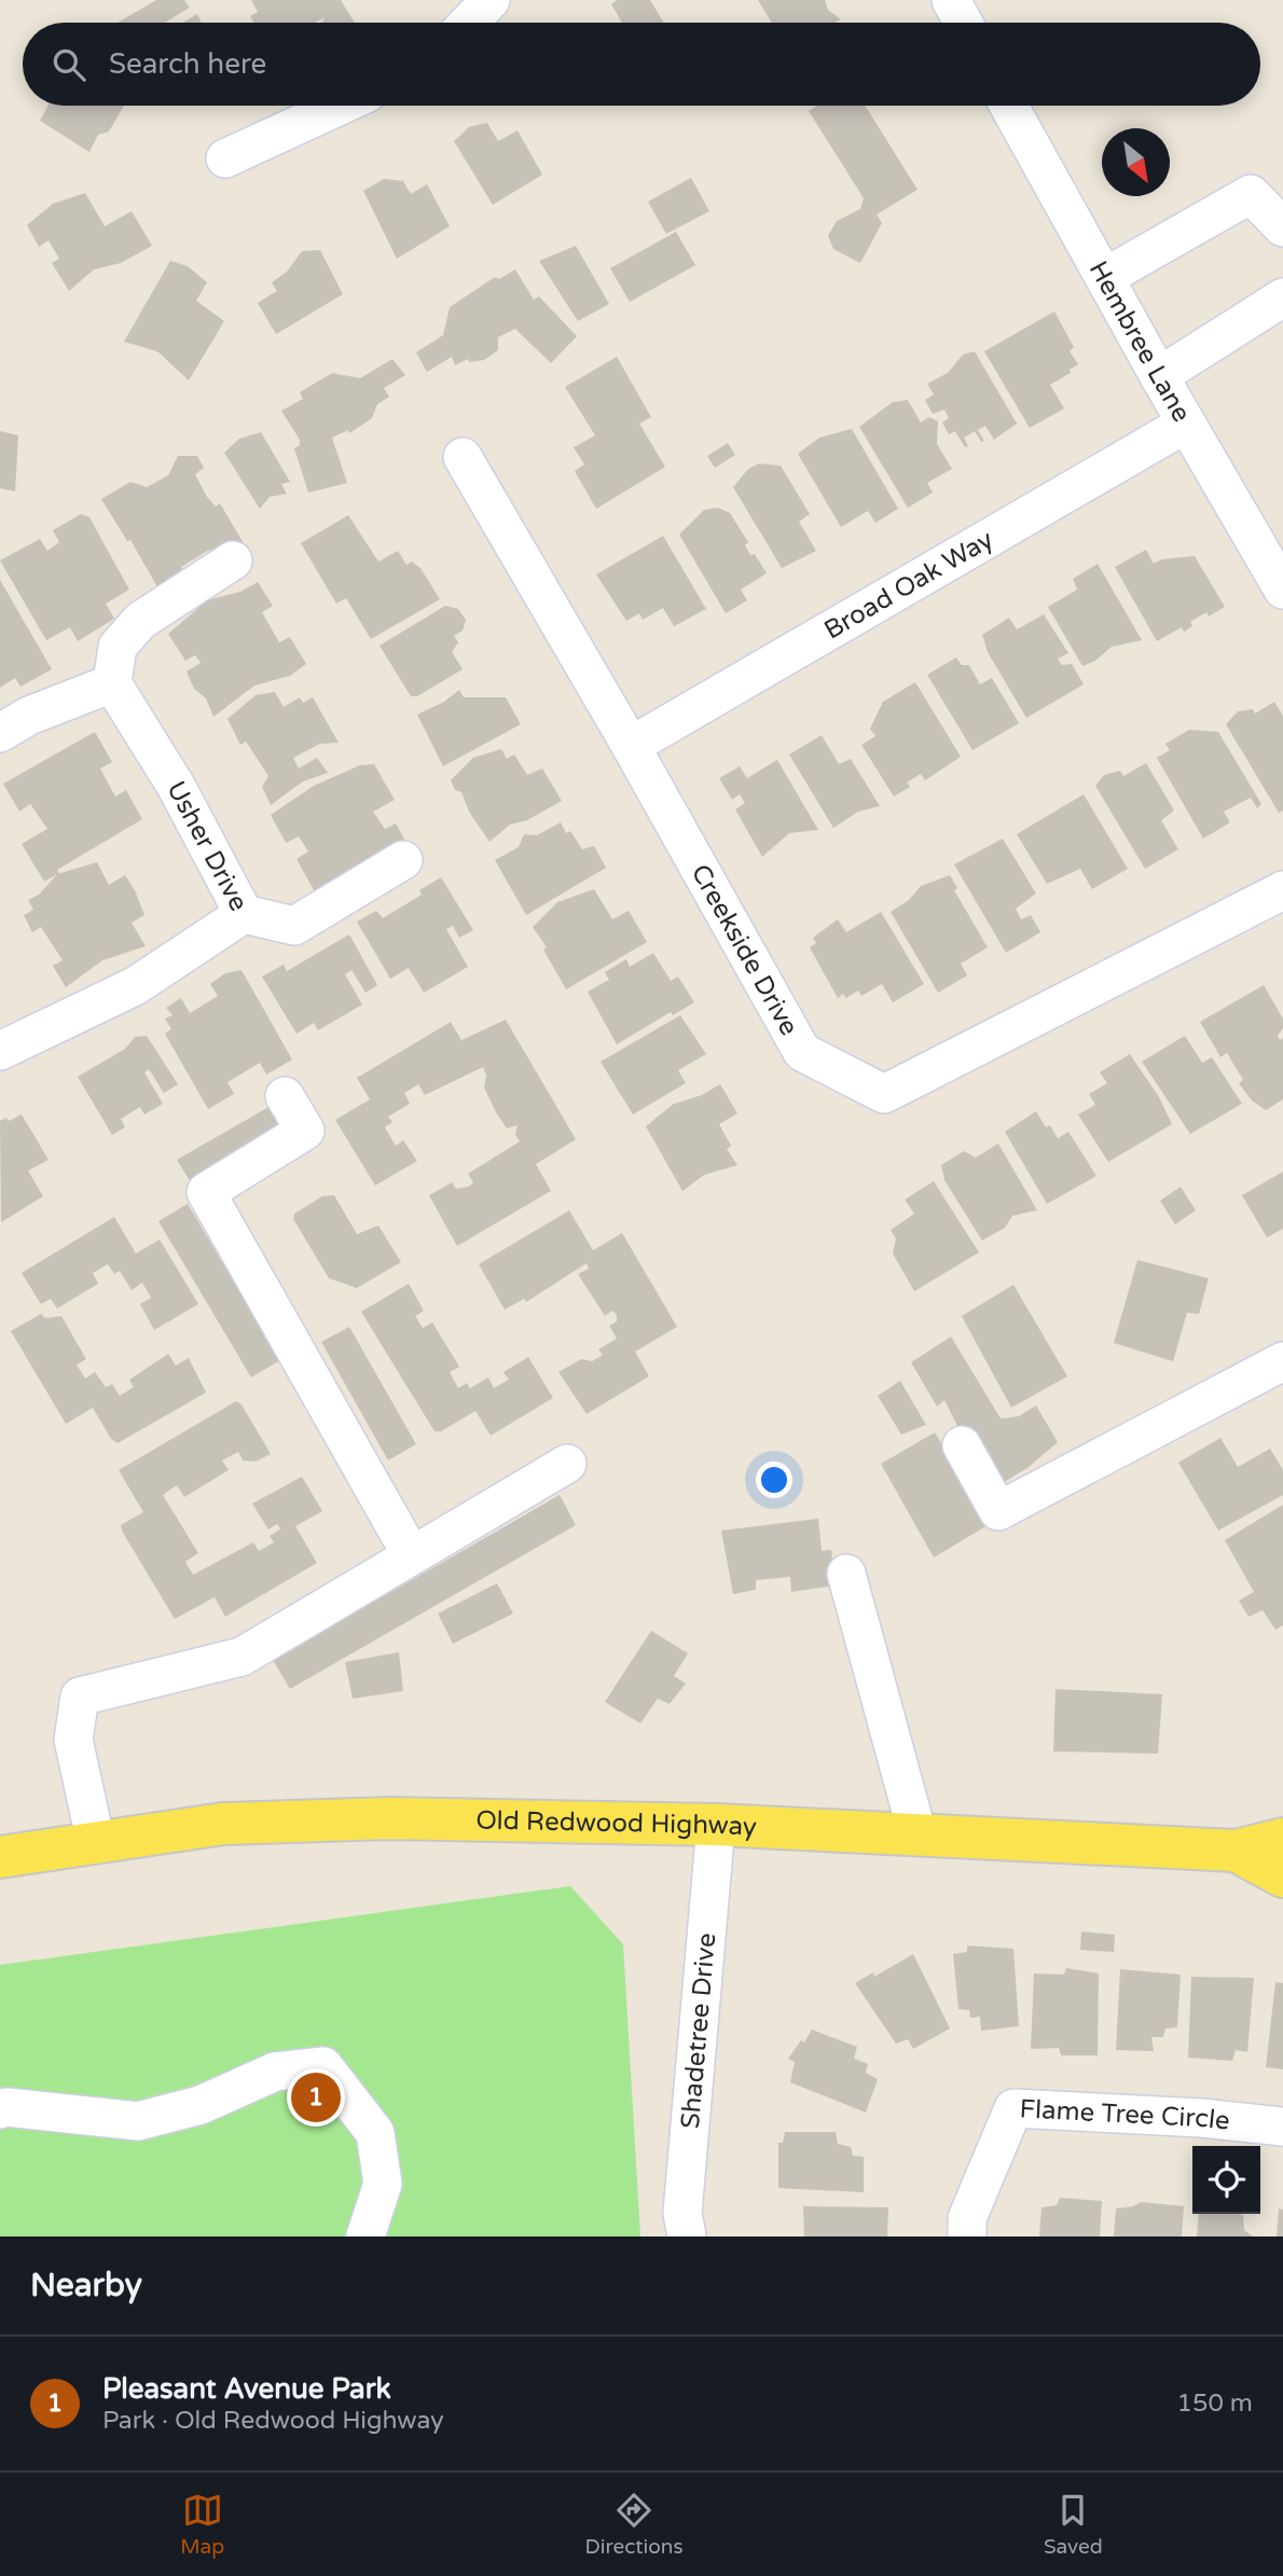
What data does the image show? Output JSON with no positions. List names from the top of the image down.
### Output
{
  "streets": {
    "main road": ["Old Redwood Highway"],
    "street": [
      "Hembree Lane",
      "Broad Oak Way",
      "Usher Drive",
      "Creekside Drive",
      "Shadetree Drive",
      "Flame Tree Circle"
    ]
  },
  "crossings": [
    ["Hembree Lane", "Broad Oak Way"],
    ["Broad Oak Way", "Creekside Drive"],
    ["Old Redwood Highway", "Shadetree Drive"]
  ],
  "north": "bottom right",
  "page": {
    "search": "Search here",
    "pins": "1",
    "heading": "Nearby",
    "list": [
      {
        "mark": "1",
        "name": "Pleasant Avenue Park",
        "note": "Park · Old Redwood Highway",
        "value": "150 m"
      }
    ],
    "nav": ["Map", "Directions", "Saved"]
  }
}
